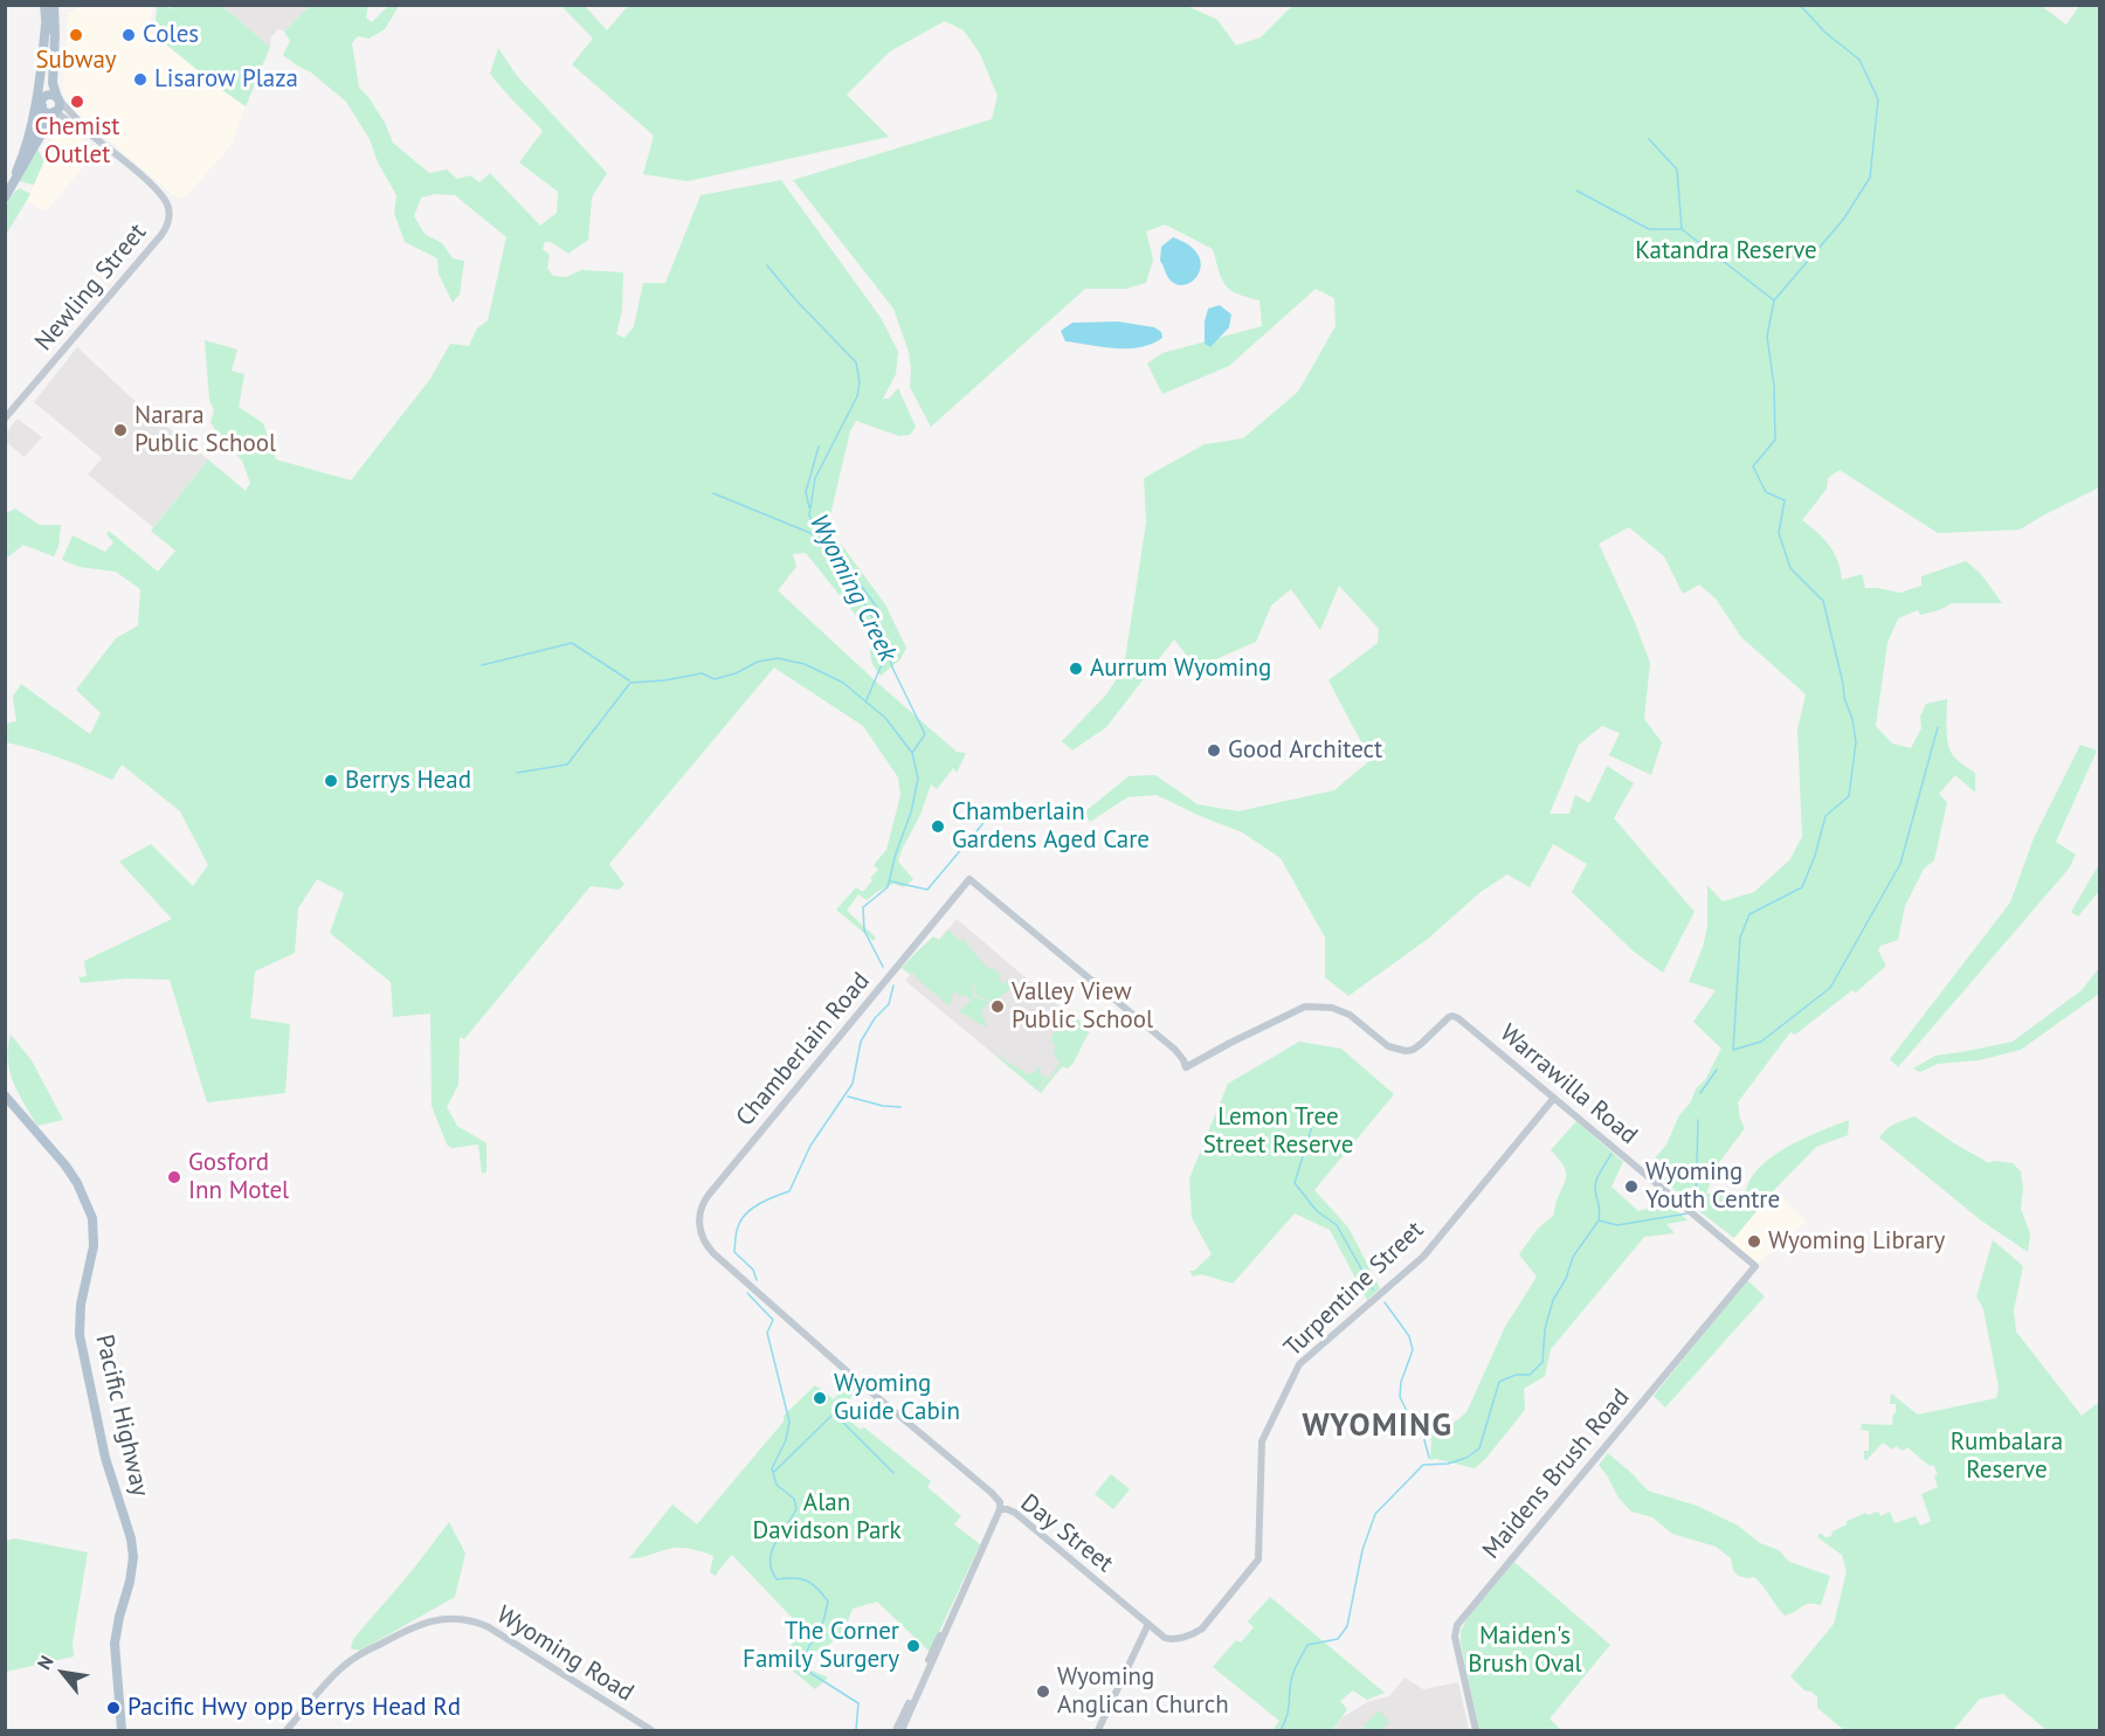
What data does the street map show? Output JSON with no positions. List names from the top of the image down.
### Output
{
  "streets": {
    "main road": ["Pacific Highway"],
    "street": [
      "Newling Street",
      "Chamberlain Road",
      "Warrawilla Road",
      "Turpentine Street",
      "Maidens Brush Road",
      "Day Street",
      "Wyoming Road"
    ]
  },
  "crossings": [
    ["Chamberlain Road", "Warrawilla Road"],
    ["Chamberlain Road", "Day Street"],
    ["Warrawilla Road", "Turpentine Street"],
    ["Warrawilla Road", "Maidens Brush Road"],
    ["Turpentine Street", "Day Street"]
  ],
  "districts": ["WYOMING"],
  "water": ["Wyoming Creek"],
  "parks": [
    "Katandra Reserve",
    "Lemon Tree Street Reserve",
    "Rumbalara Reserve",
    "Alan Davidson Park",
    "Maiden's Brush Oval"
  ],
  "places": [
    "Subway",
    "Coles",
    "Lisarow Plaza",
    "Chemist Outlet",
    "Narara Public School",
    "Aurrum Wyoming",
    "Good Architect",
    "Berrys Head",
    "Chamberlain Gardens Aged Care",
    "Valley View Public School",
    "Gosford Inn Motel",
    "Wyoming Youth Centre",
    "Wyoming Library",
    "Wyoming Guide Cabin",
    "The Corner Family Surgery",
    "Wyoming Anglican Church",
    "Pacific Hwy opp Berrys Head Rd"
  ],
  "north": "top left"
}
